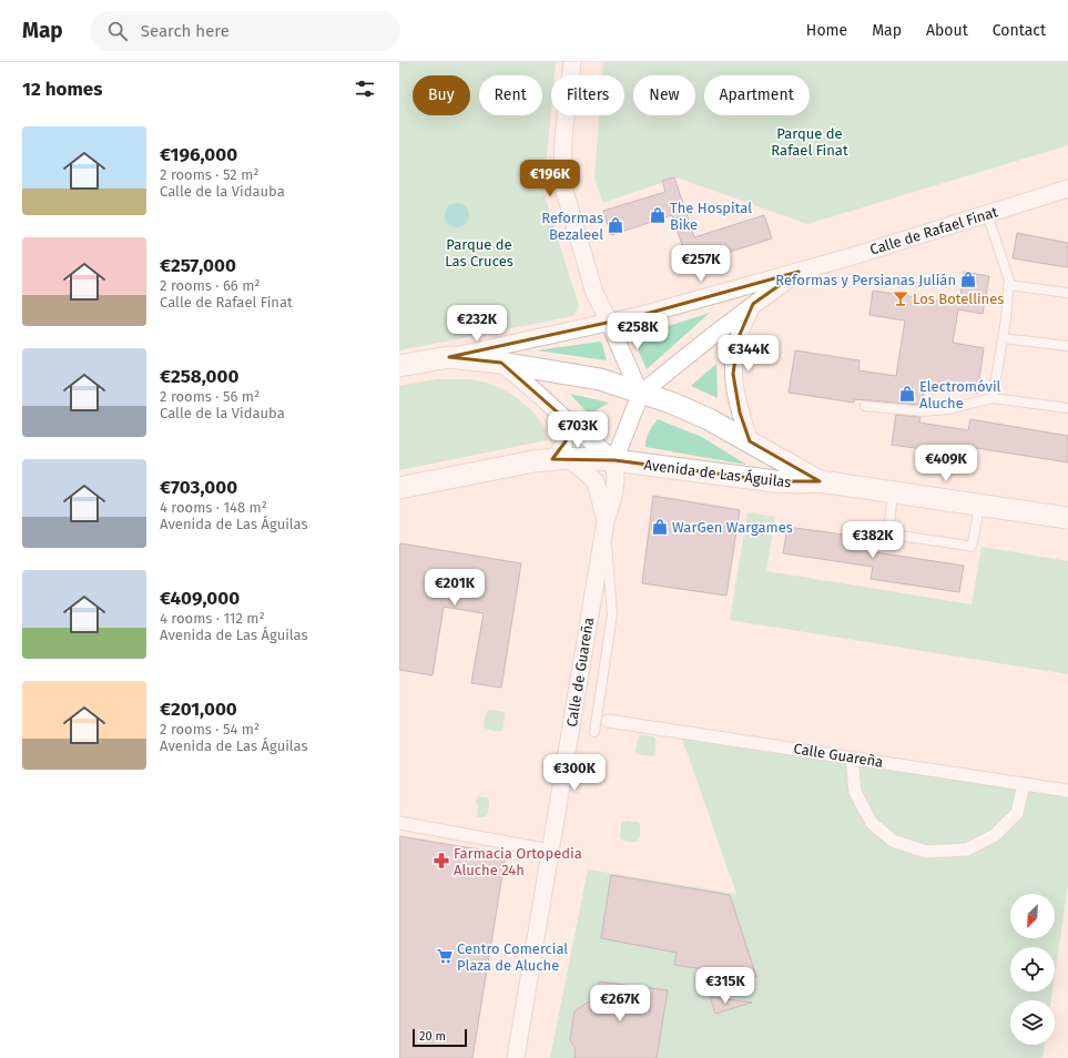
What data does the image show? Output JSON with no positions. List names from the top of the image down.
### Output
{
  "streets": {
    "street": [
      "Calle de Rafael Finat",
      "Avenida de Las Águilas",
      "Calle de Guareña",
      "Calle Guareña"
    ]
  },
  "crossings": [
    ["Calle de Rafael Finat", "Avenida de Las Águilas"],
    ["Avenida de Las Águilas", "Calle de Guareña"]
  ],
  "parks": ["Parque de Rafael Finat", "Parque de Las Cruces"],
  "places": {
    "shop": [
      "The Hospital Bike",
      "Reformas Bezaleel",
      "Reformas y Persianas Julián",
      "Electromóvil Aluche",
      "WarGen Wargames"
    ],
    "bar": ["Los Botellines"],
    "pharmacy": ["Farmacia Ortopedia Aluche 24h"],
    "supermarket": ["Centro Comercial Plaza de Aluche"]
  },
  "scale_bar": "20 m",
  "north": "bottom left",
  "page": {
    "header": "Map",
    "search": "Search here",
    "nav": [
      "Home",
      "Map",
      "About",
      "Contact"
    ],
    "heading": "12 homes",
    "chip": [
      "Buy",
      "Rent",
      "Filters",
      "New",
      "Apartment"
    ],
    "list": [
      {
        "name": "€196,000",
        "note": "2 rooms · 52 m² · Calle de la Vidauba"
      },
      {
        "name": "€257,000",
        "note": "2 rooms · 66 m² · Calle de Rafael Finat"
      },
      {
        "name": "€258,000",
        "note": "2 rooms · 56 m² · Calle de la Vidauba"
      },
      {
        "name": "€703,000",
        "note": "4 rooms · 148 m² · Avenida de Las Águilas"
      },
      {
        "name": "€409,000",
        "note": "4 rooms · 112 m² · Avenida de Las Águilas"
      },
      {
        "name": "€201,000",
        "note": "2 rooms · 54 m² · Avenida de Las Águilas"
      }
    ],
    "price": [
      "€196K",
      "€257K",
      "€232K",
      "€258K",
      "€344K",
      "€703K",
      "€409K",
      "€382K",
      "€201K",
      "€300K",
      "€315K",
      "€267K"
    ],
    "scale": "20 m"
  }
}
